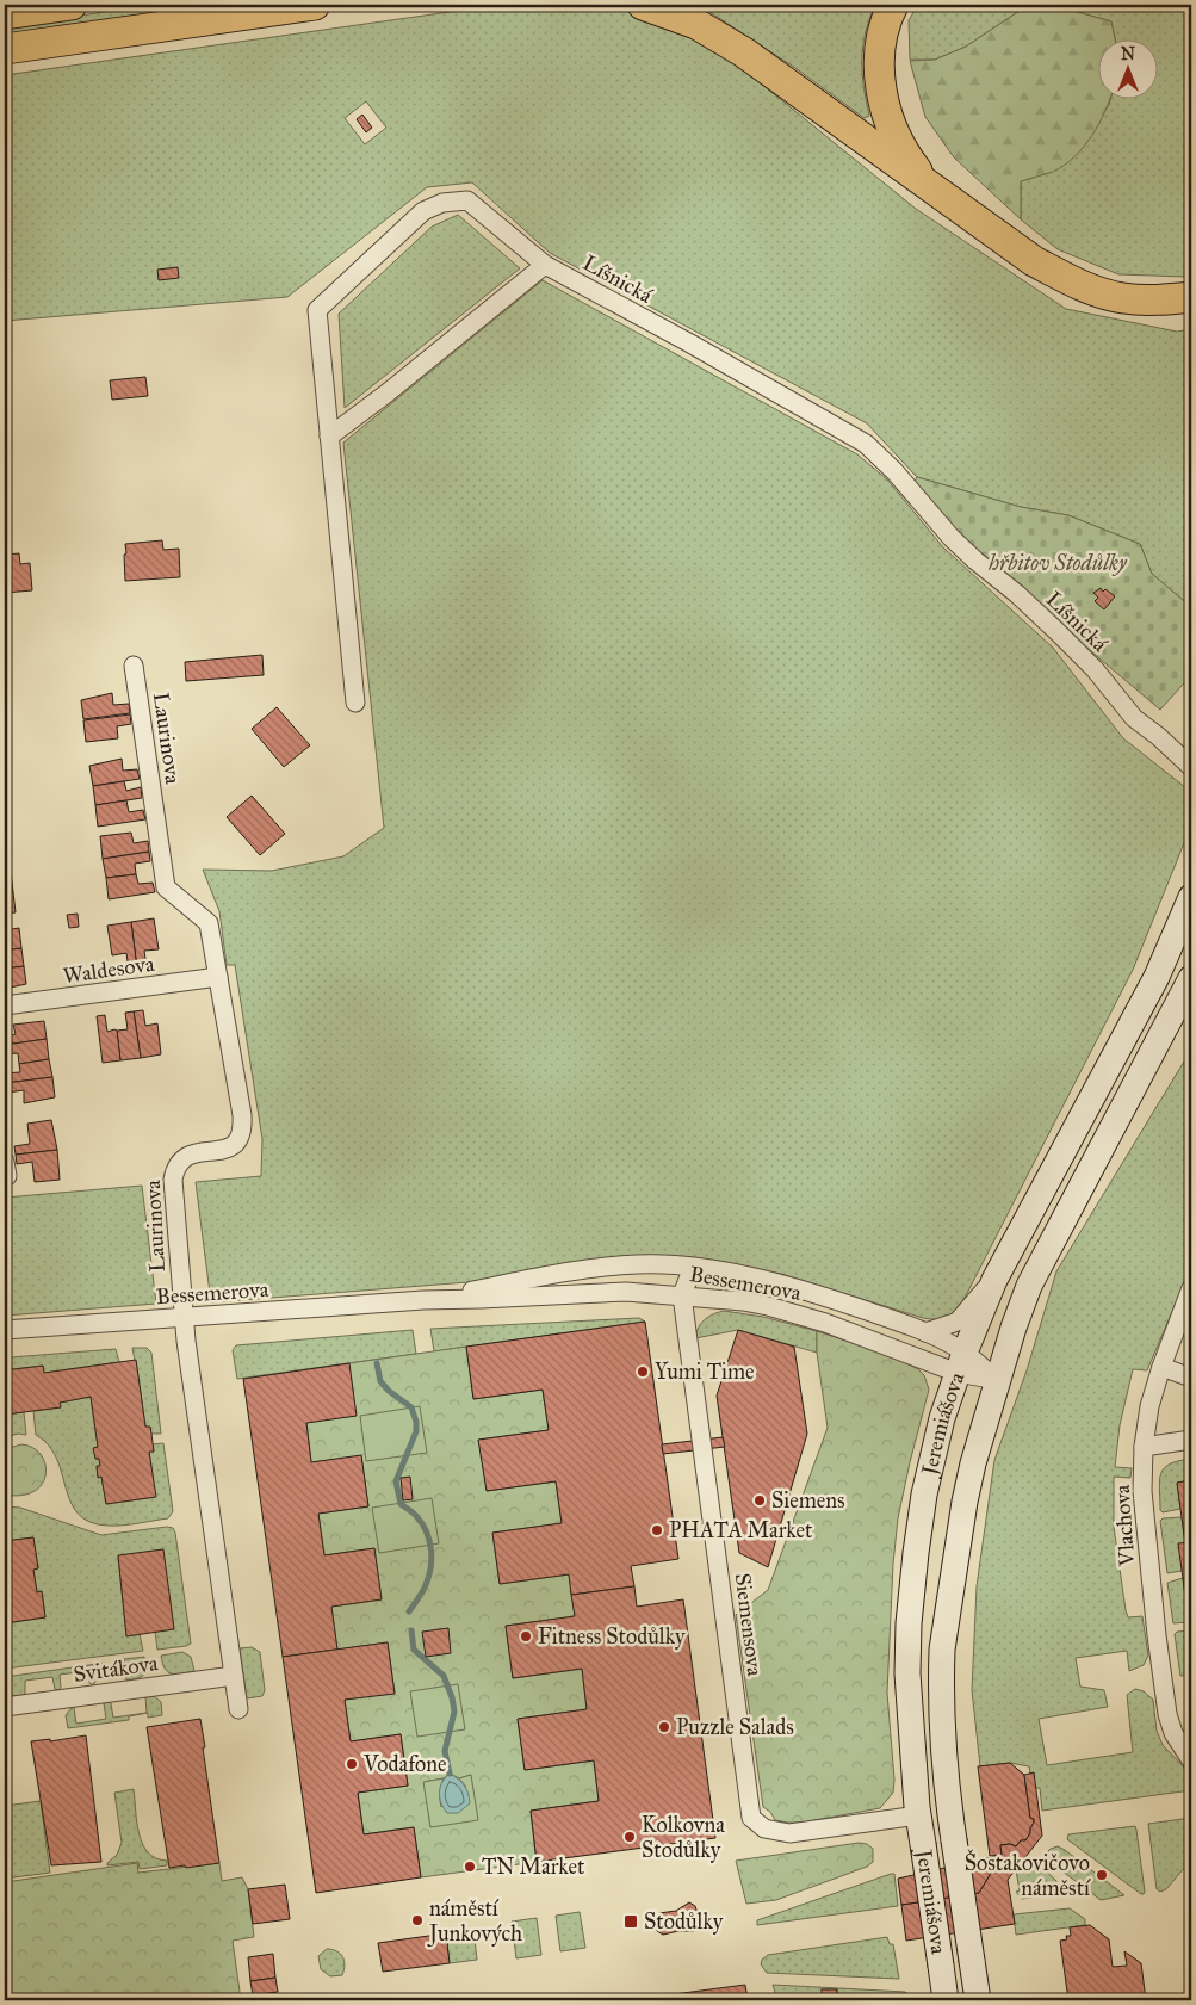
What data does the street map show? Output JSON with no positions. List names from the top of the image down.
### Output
{
  "streets": {
    "main road": ["Jeremiášova"],
    "street": [
      "Líšnická",
      "Laurinova",
      "Waldesova",
      "Bessemerova",
      "Vlachova",
      "Siemensova",
      "Svitákova"
    ]
  },
  "crossings": [
    ["Laurinova", "Waldesova"],
    ["Laurinova", "Bessemerova"],
    ["Laurinova", "Svitákova"],
    ["Bessemerova", "Jeremiášova"],
    ["Bessemerova", "Siemensova"],
    ["Jeremiášova", "Siemensova"]
  ],
  "parks": ["hřbitov Stodůlky"],
  "places": {
    "other": [
      "Yumi Time",
      "Siemens",
      "PHATA Market",
      "Fitness Stodůlky",
      "Puzzle Salads",
      "Vodafone",
      "Kolkovna Stodůlky",
      "TN Market",
      "Šostakovičovo náměstí",
      "náměstí Junkových"
    ],
    "transit": ["Stodůlky"]
  },
  "north": "top"
}
